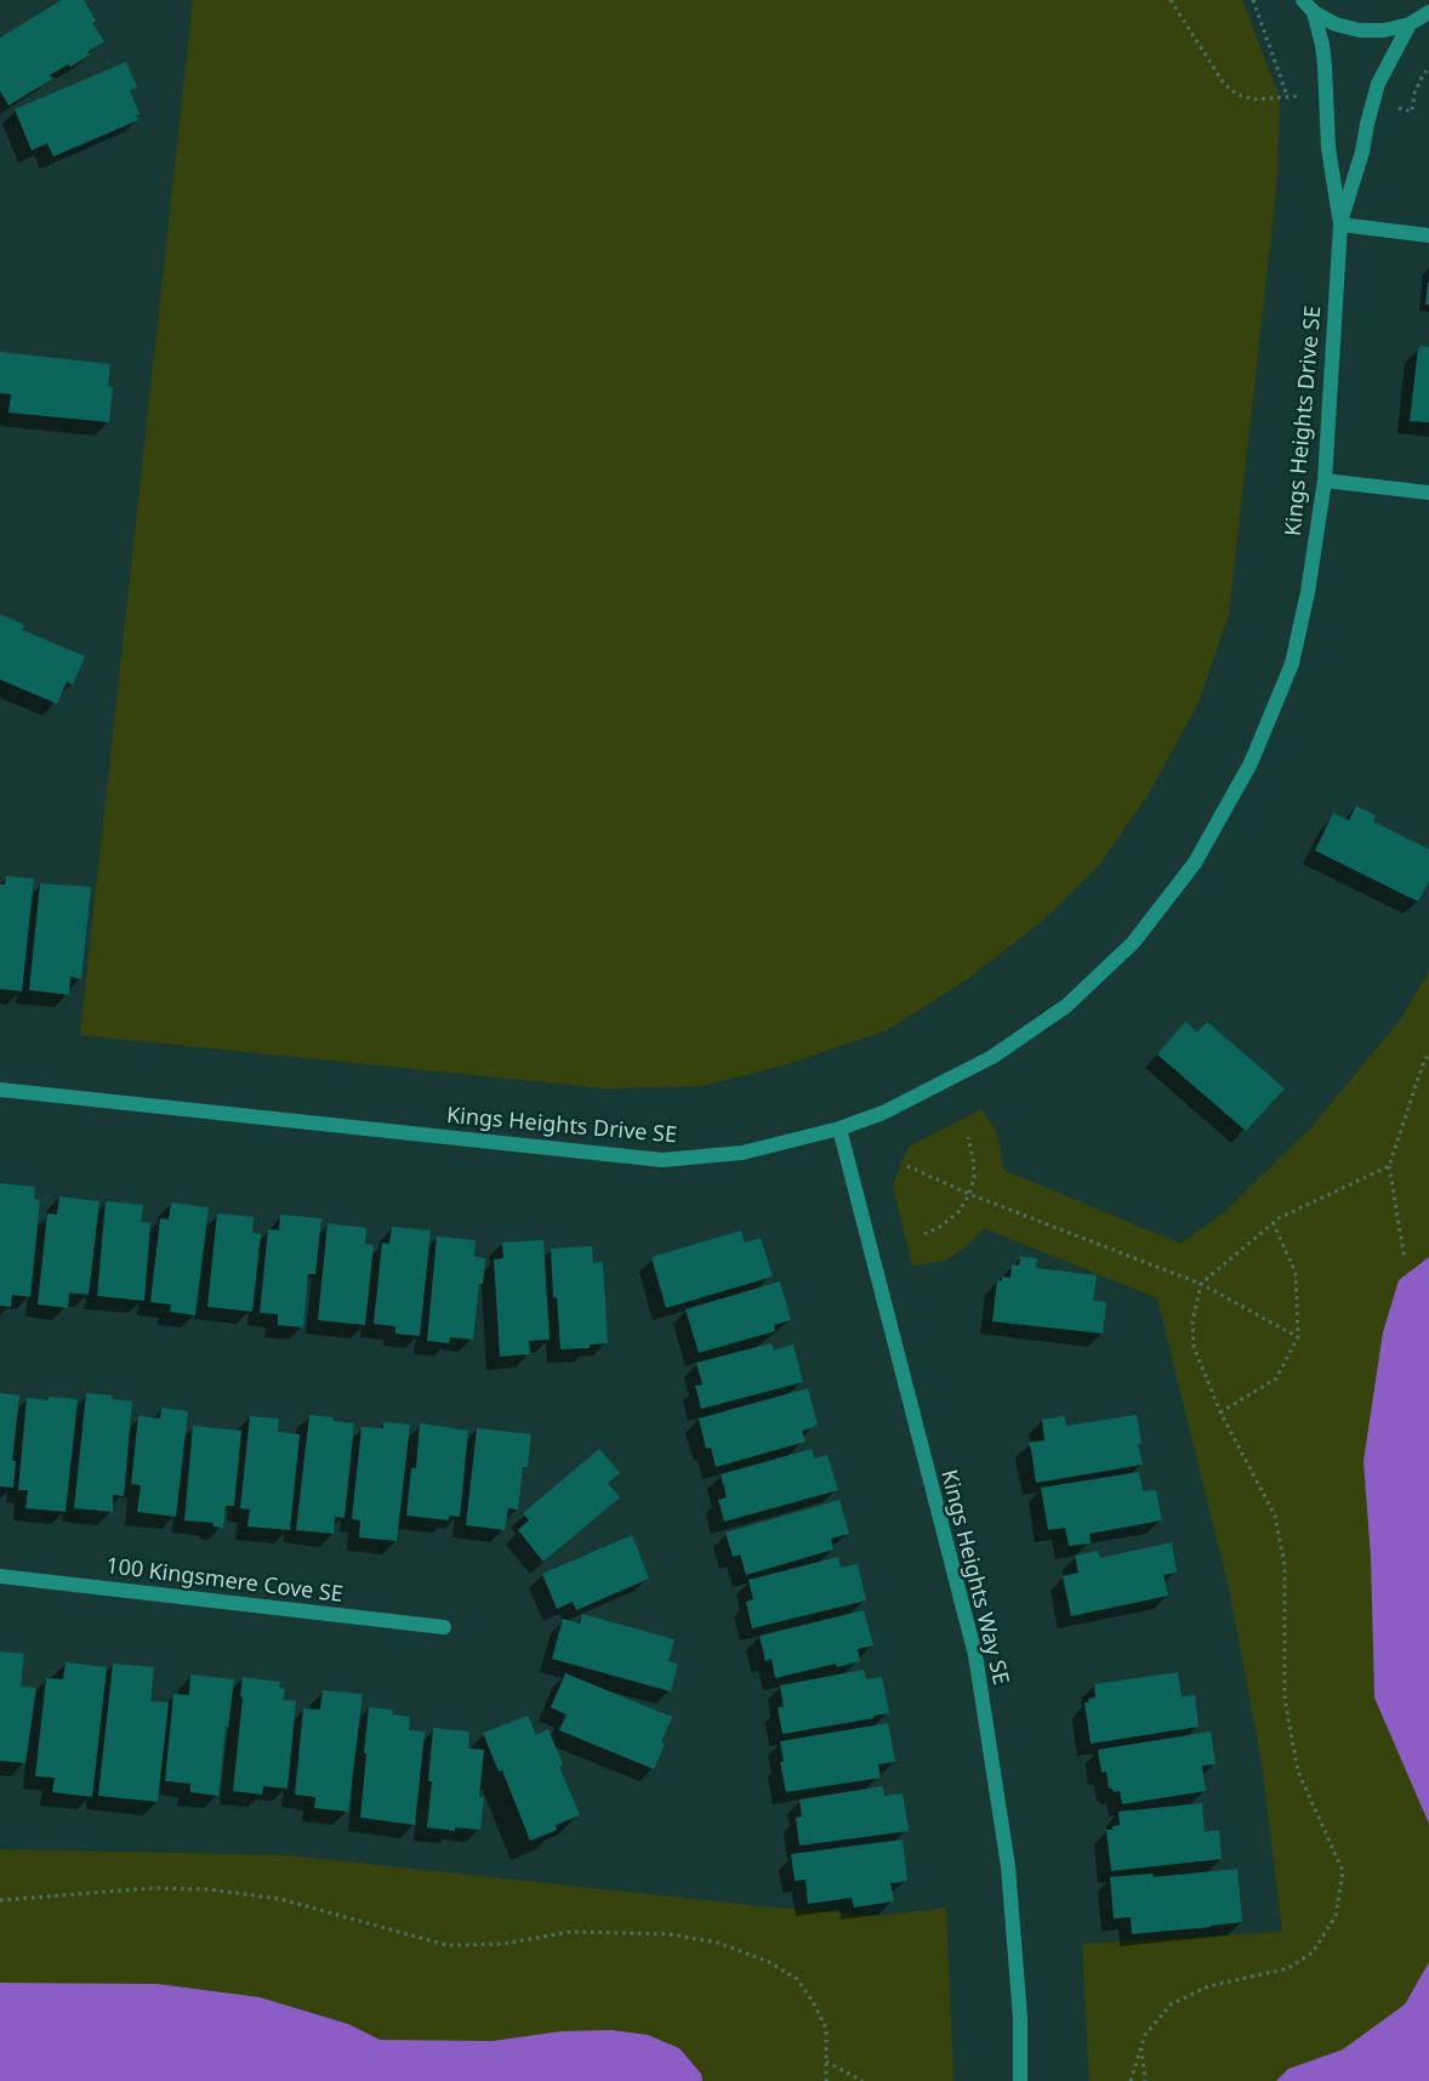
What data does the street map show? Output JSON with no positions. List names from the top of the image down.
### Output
{
  "streets": {
    "street": ["Kings Heights Drive SE", "Kings Heights Way SE", "100 Kingsmere Cove SE"]
  },
  "crossings": [
    ["Kings Heights Drive SE", "Kings Heights Way SE"]
  ]
}
